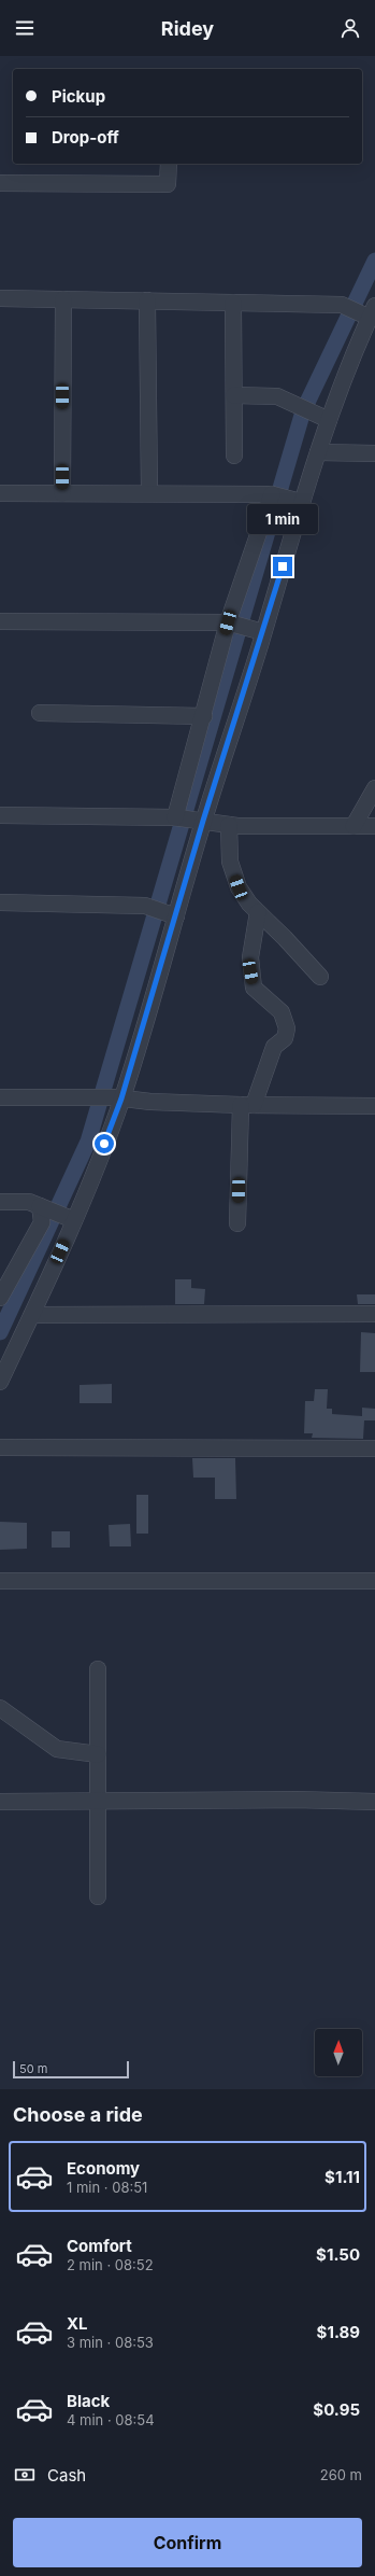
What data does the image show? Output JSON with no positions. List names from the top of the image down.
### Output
{
  "scale_bar": "50 m",
  "north": "top",
  "page": {
    "header": "Ridey",
    "banner": ["Pickup", "Drop-off"],
    "bubble": "1 min",
    "scale": "50 m",
    "heading": "Choose a ride",
    "list": [
      {
        "name": "Economy",
        "note": "1 min · 08:51",
        "value": "$1.11"
      },
      {
        "name": "Comfort",
        "note": "2 min · 08:52",
        "value": "$1.50"
      },
      {
        "name": "XL",
        "note": "3 min · 08:53",
        "value": "$1.89"
      },
      {
        "name": "Black",
        "note": "4 min · 08:54",
        "value": "$0.95"
      }
    ],
    "pay": ["Cash", "260 m"],
    "buttons": "Confirm"
  }
}
